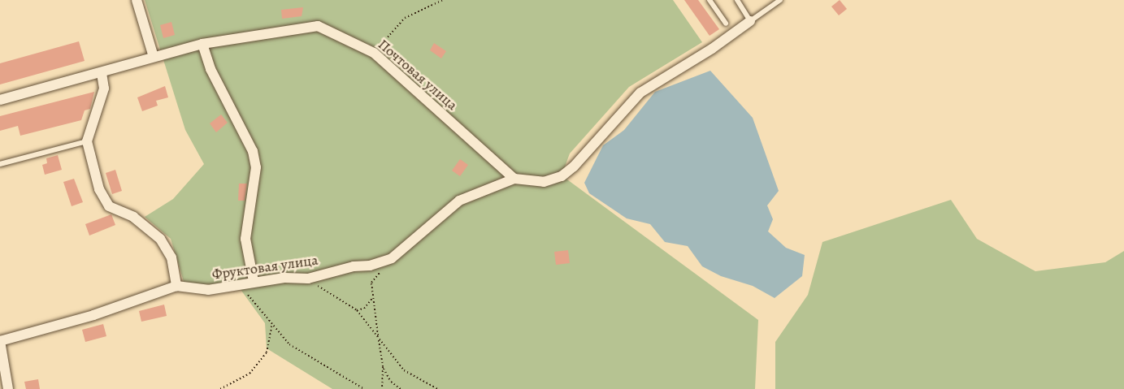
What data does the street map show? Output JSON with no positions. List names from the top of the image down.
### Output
{
  "streets": {
    "street": ["Почтовая улица", "Фруктовая улица"]
  },
  "crossings": [
    ["Почтовая улица", "Фруктовая улица"]
  ]
}
